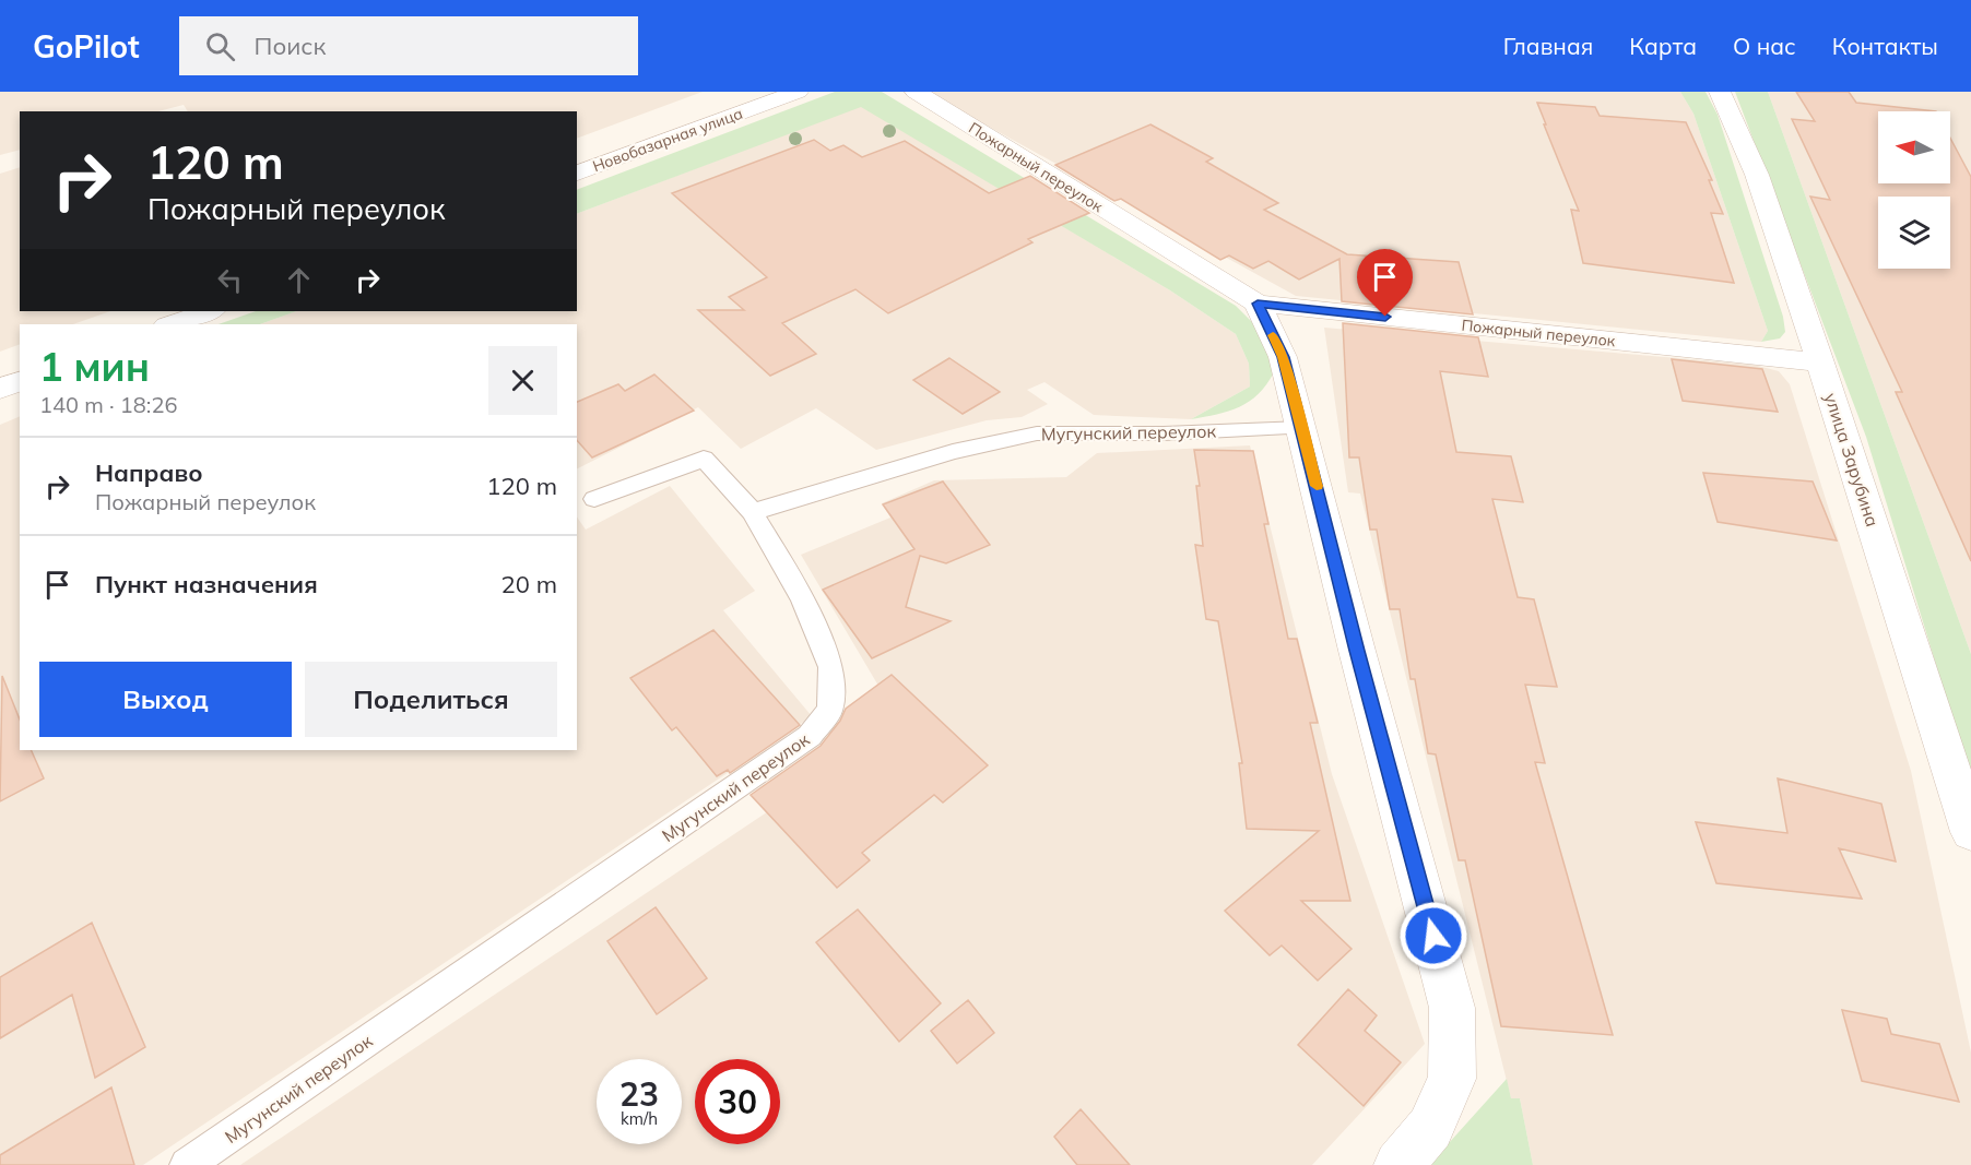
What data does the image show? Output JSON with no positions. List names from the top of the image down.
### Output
{
  "streets": {
    "street": ["Новобазарная улица", "Пожарный переулок", "улица Зарубина"],
    "lane": ["Мугунский переулок"]
  },
  "crossings": [
    ["Пожарный переулок", "улица Зарубина"]
  ],
  "north": "left",
  "page": {
    "header": "GoPilot",
    "search": "Поиск",
    "nav": [
      "Главная",
      "Карта",
      "О нас",
      "Контакты"
    ],
    "turn": ["120 m", "Пожарный переулок"],
    "heading": ["1 мин", "140 m · 18:26"],
    "list": [
      {
        "name": "Направо",
        "note": "Пожарный переулок",
        "value": "120 m"
      },
      {
        "name": "Пункт назначения",
        "value": "20 m"
      }
    ],
    "buttons": ["Выход", "Поделиться"],
    "speed": "23 km/h",
    "limit": "30"
  }
}
